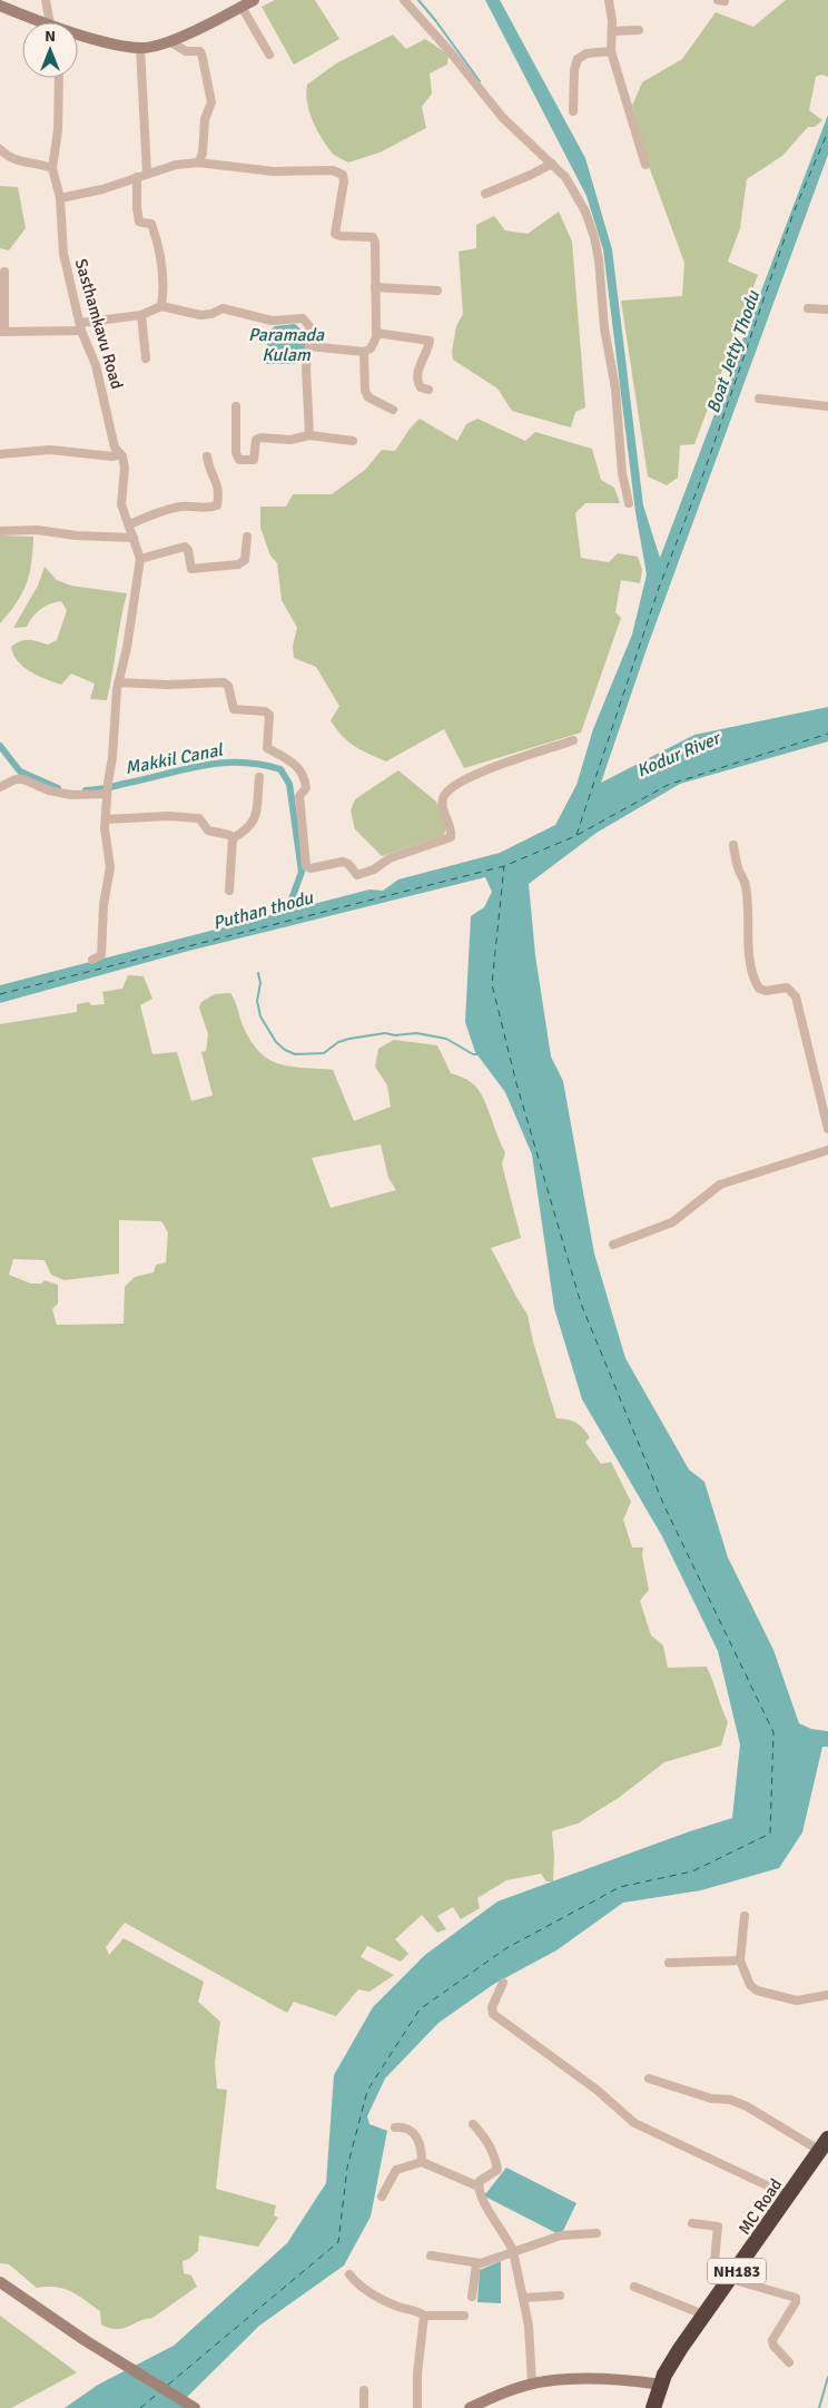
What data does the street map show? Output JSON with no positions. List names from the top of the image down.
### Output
{
  "streets": {
    "highway": ["MC Road", "NH183"],
    "street": ["Sasthamkavu Road"]
  },
  "water": [
    "Paramada Kulam",
    "Boat Jetty Thodu",
    "Kodur River",
    "Makkil Canal",
    "Puthan thodu"
  ],
  "north": "top"
}
